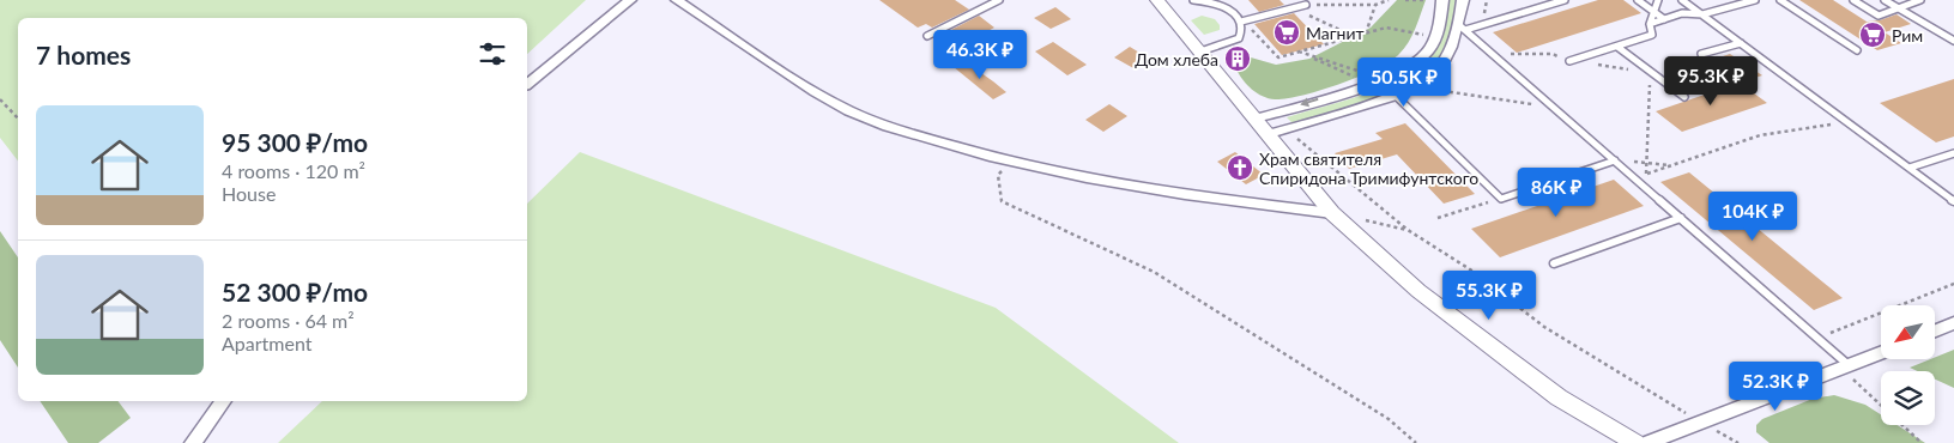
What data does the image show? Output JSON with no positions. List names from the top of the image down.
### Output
{
  "places": {
    "supermarket": ["Магнит", "Рим"],
    "building": ["Дом хлеба"],
    "church": ["Храм святителя Спиридона Тримифунтского"]
  },
  "north": "bottom left",
  "page": {
    "heading": "7 homes",
    "price": [
      "46.3K ₽",
      "95.3K ₽",
      "50.5K ₽",
      "86K ₽",
      "104K ₽",
      "55.3K ₽",
      "52.3K ₽"
    ],
    "list": [
      {
        "name": "95 300 ₽/mo",
        "note": "4 rooms · 120 m² · House"
      },
      {
        "name": "52 300 ₽/mo",
        "note": "2 rooms · 64 m² · Apartment"
      }
    ]
  }
}
